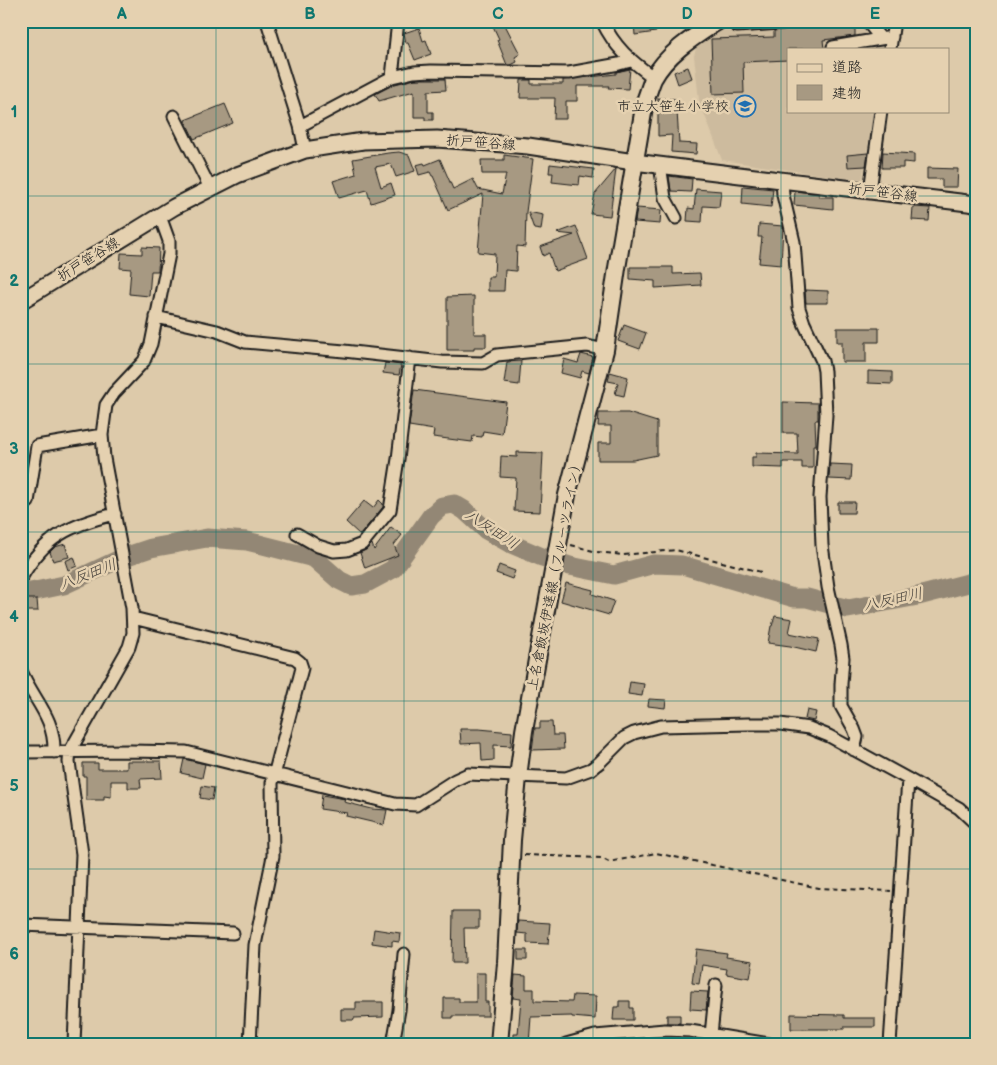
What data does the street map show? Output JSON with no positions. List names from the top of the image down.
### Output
{
  "streets": {
    "main road": ["折戸笹谷線", "上名倉飯坂伊達線（フルーツライン）"]
  },
  "crossings": [
    ["折戸笹谷線", "上名倉飯坂伊達線（フルーツライン）"]
  ],
  "water": ["八反田川"],
  "places": {
    "school or university": ["市立大笹生小学校"]
  },
  "legend": ["道路", "建物"],
  "grid": {
    "columns": [
      "A",
      "B",
      "C",
      "D",
      "E"
    ],
    "rows": [
      "1",
      "2",
      "3",
      "4",
      "5",
      "6"
    ]
  }
}
